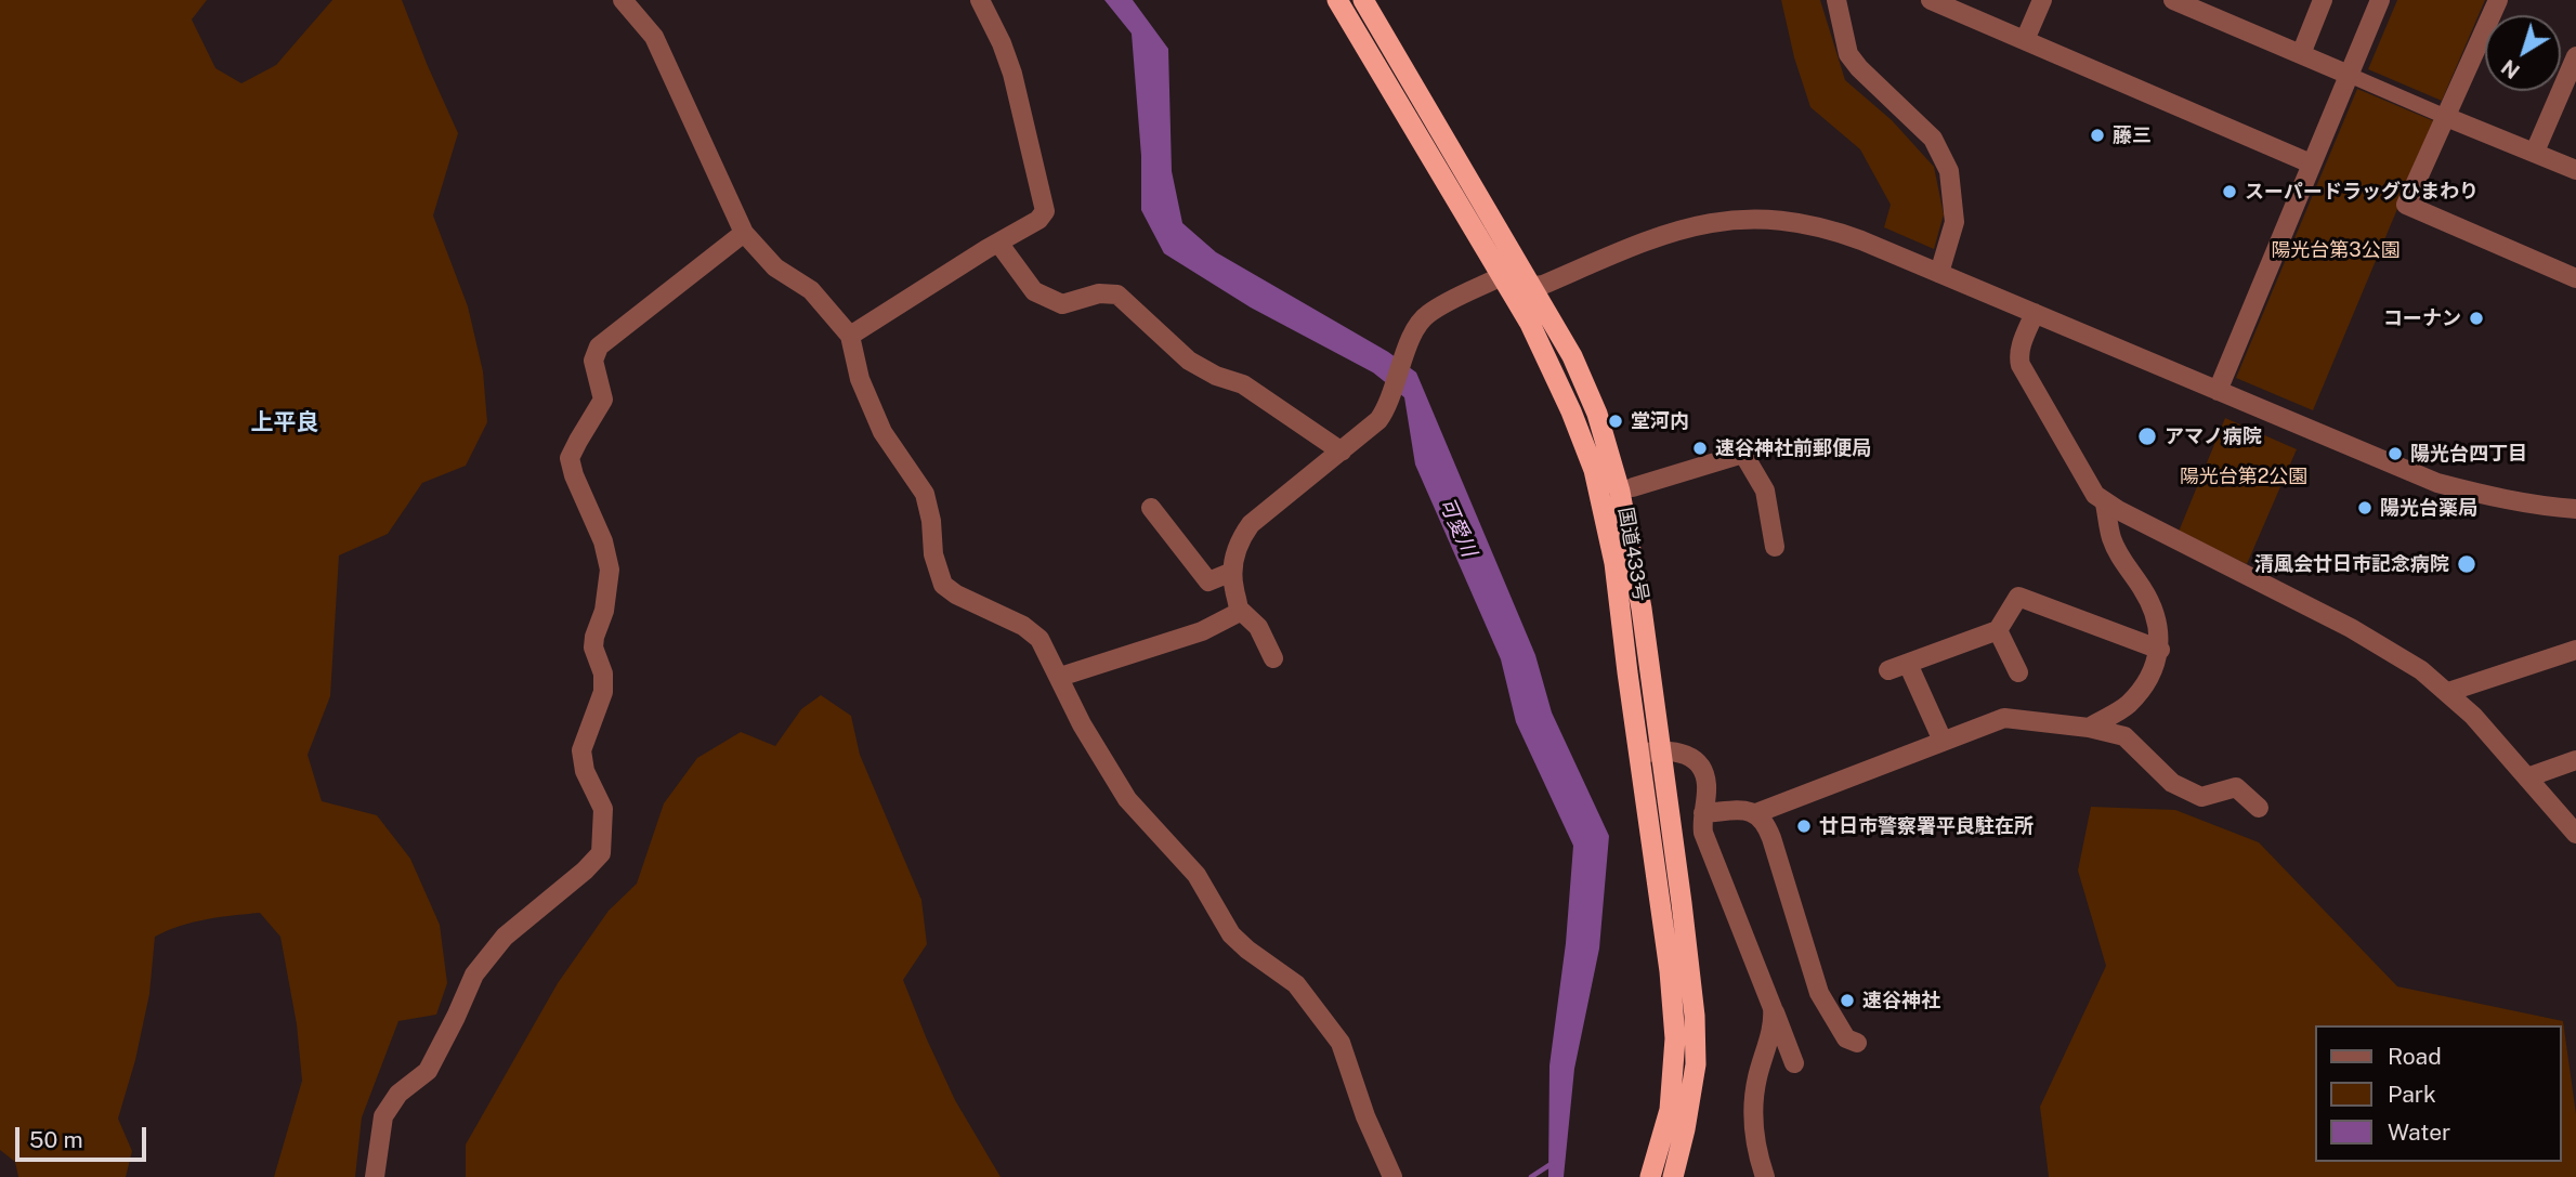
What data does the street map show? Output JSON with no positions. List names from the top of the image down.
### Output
{
  "streets": {
    "highway": ["国道433号"]
  },
  "districts": ["上平良"],
  "water": ["可愛川"],
  "parks": ["陽光台第3公園", "陽光台第2公園"],
  "places": [
    "藤三",
    "スーパードラッグひまわり",
    "コーナン",
    "堂河内",
    "アマノ病院",
    "速谷神社前郵便局",
    "陽光台四丁目",
    "陽光台薬局",
    "清風会廿日市記念病院",
    "廿日市警察署平良駐在所",
    "速谷神社"
  ],
  "legend": ["Road", "Park", "Water"],
  "scale_bar": "50 m",
  "north": "bottom left"
}
